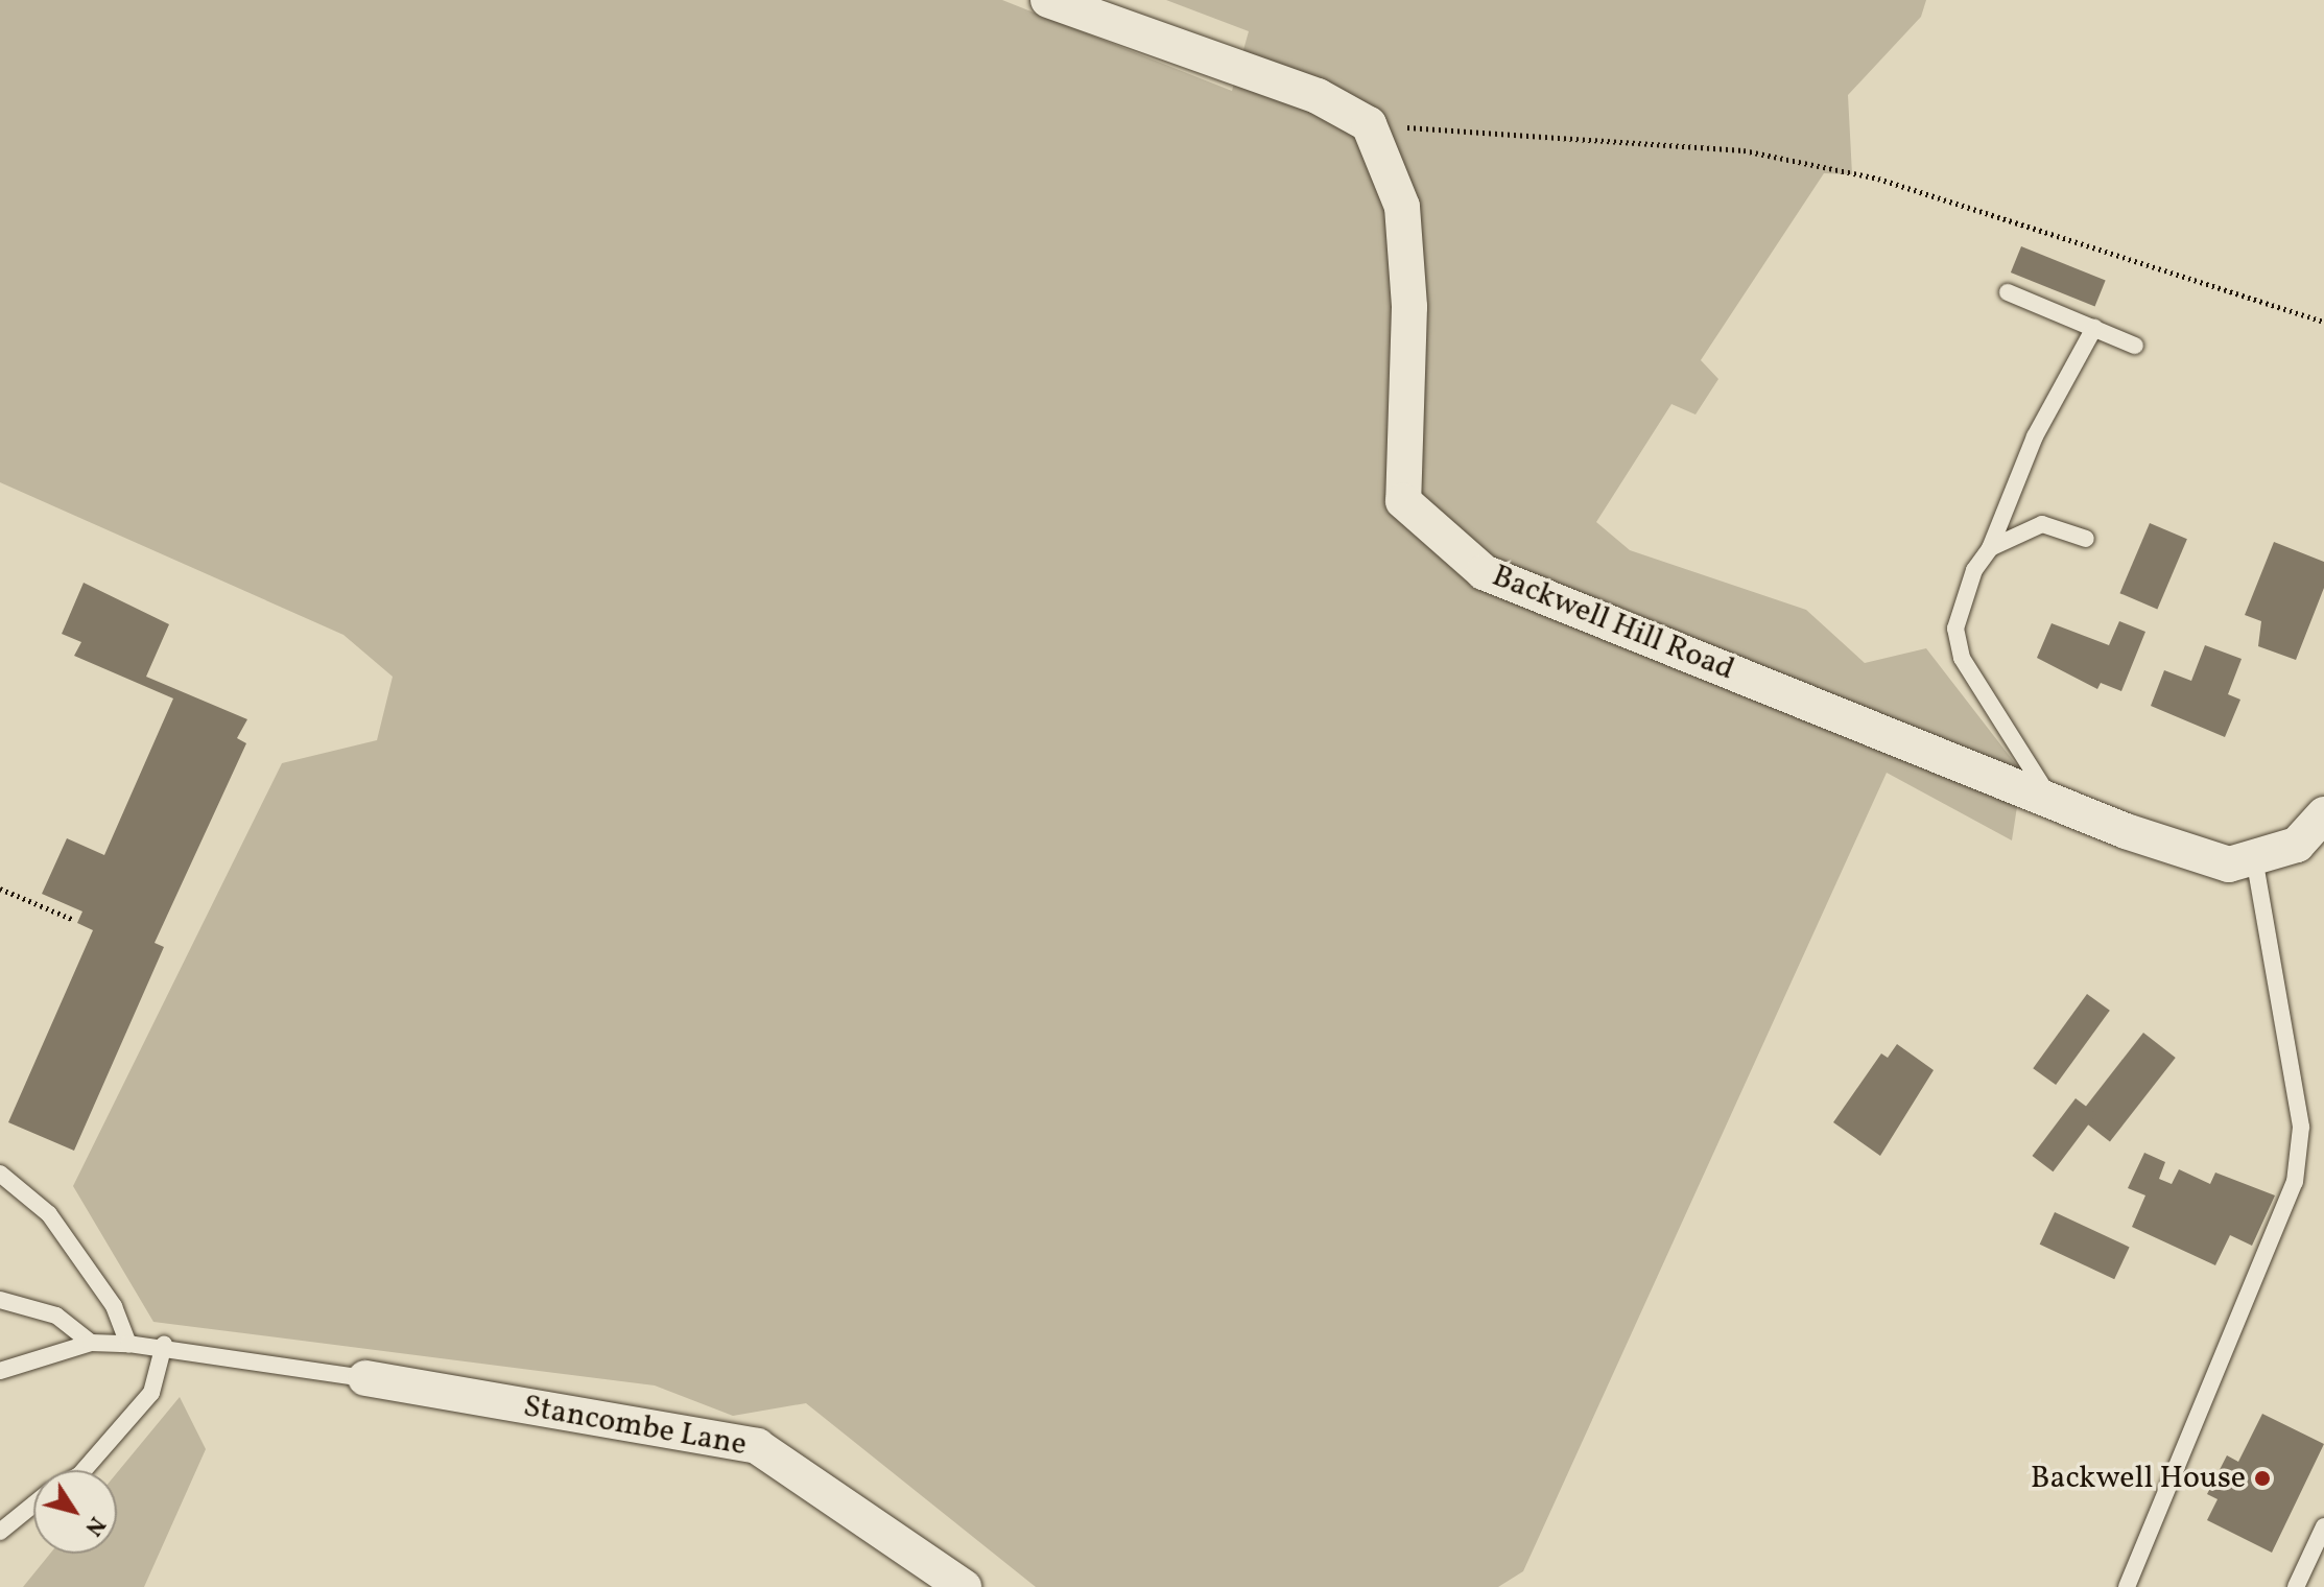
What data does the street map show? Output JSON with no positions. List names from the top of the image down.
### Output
{
  "streets": {
    "street": ["Backwell Hill Road", "Stancombe Lane"]
  },
  "places": ["Backwell House"],
  "north": "bottom right"
}
